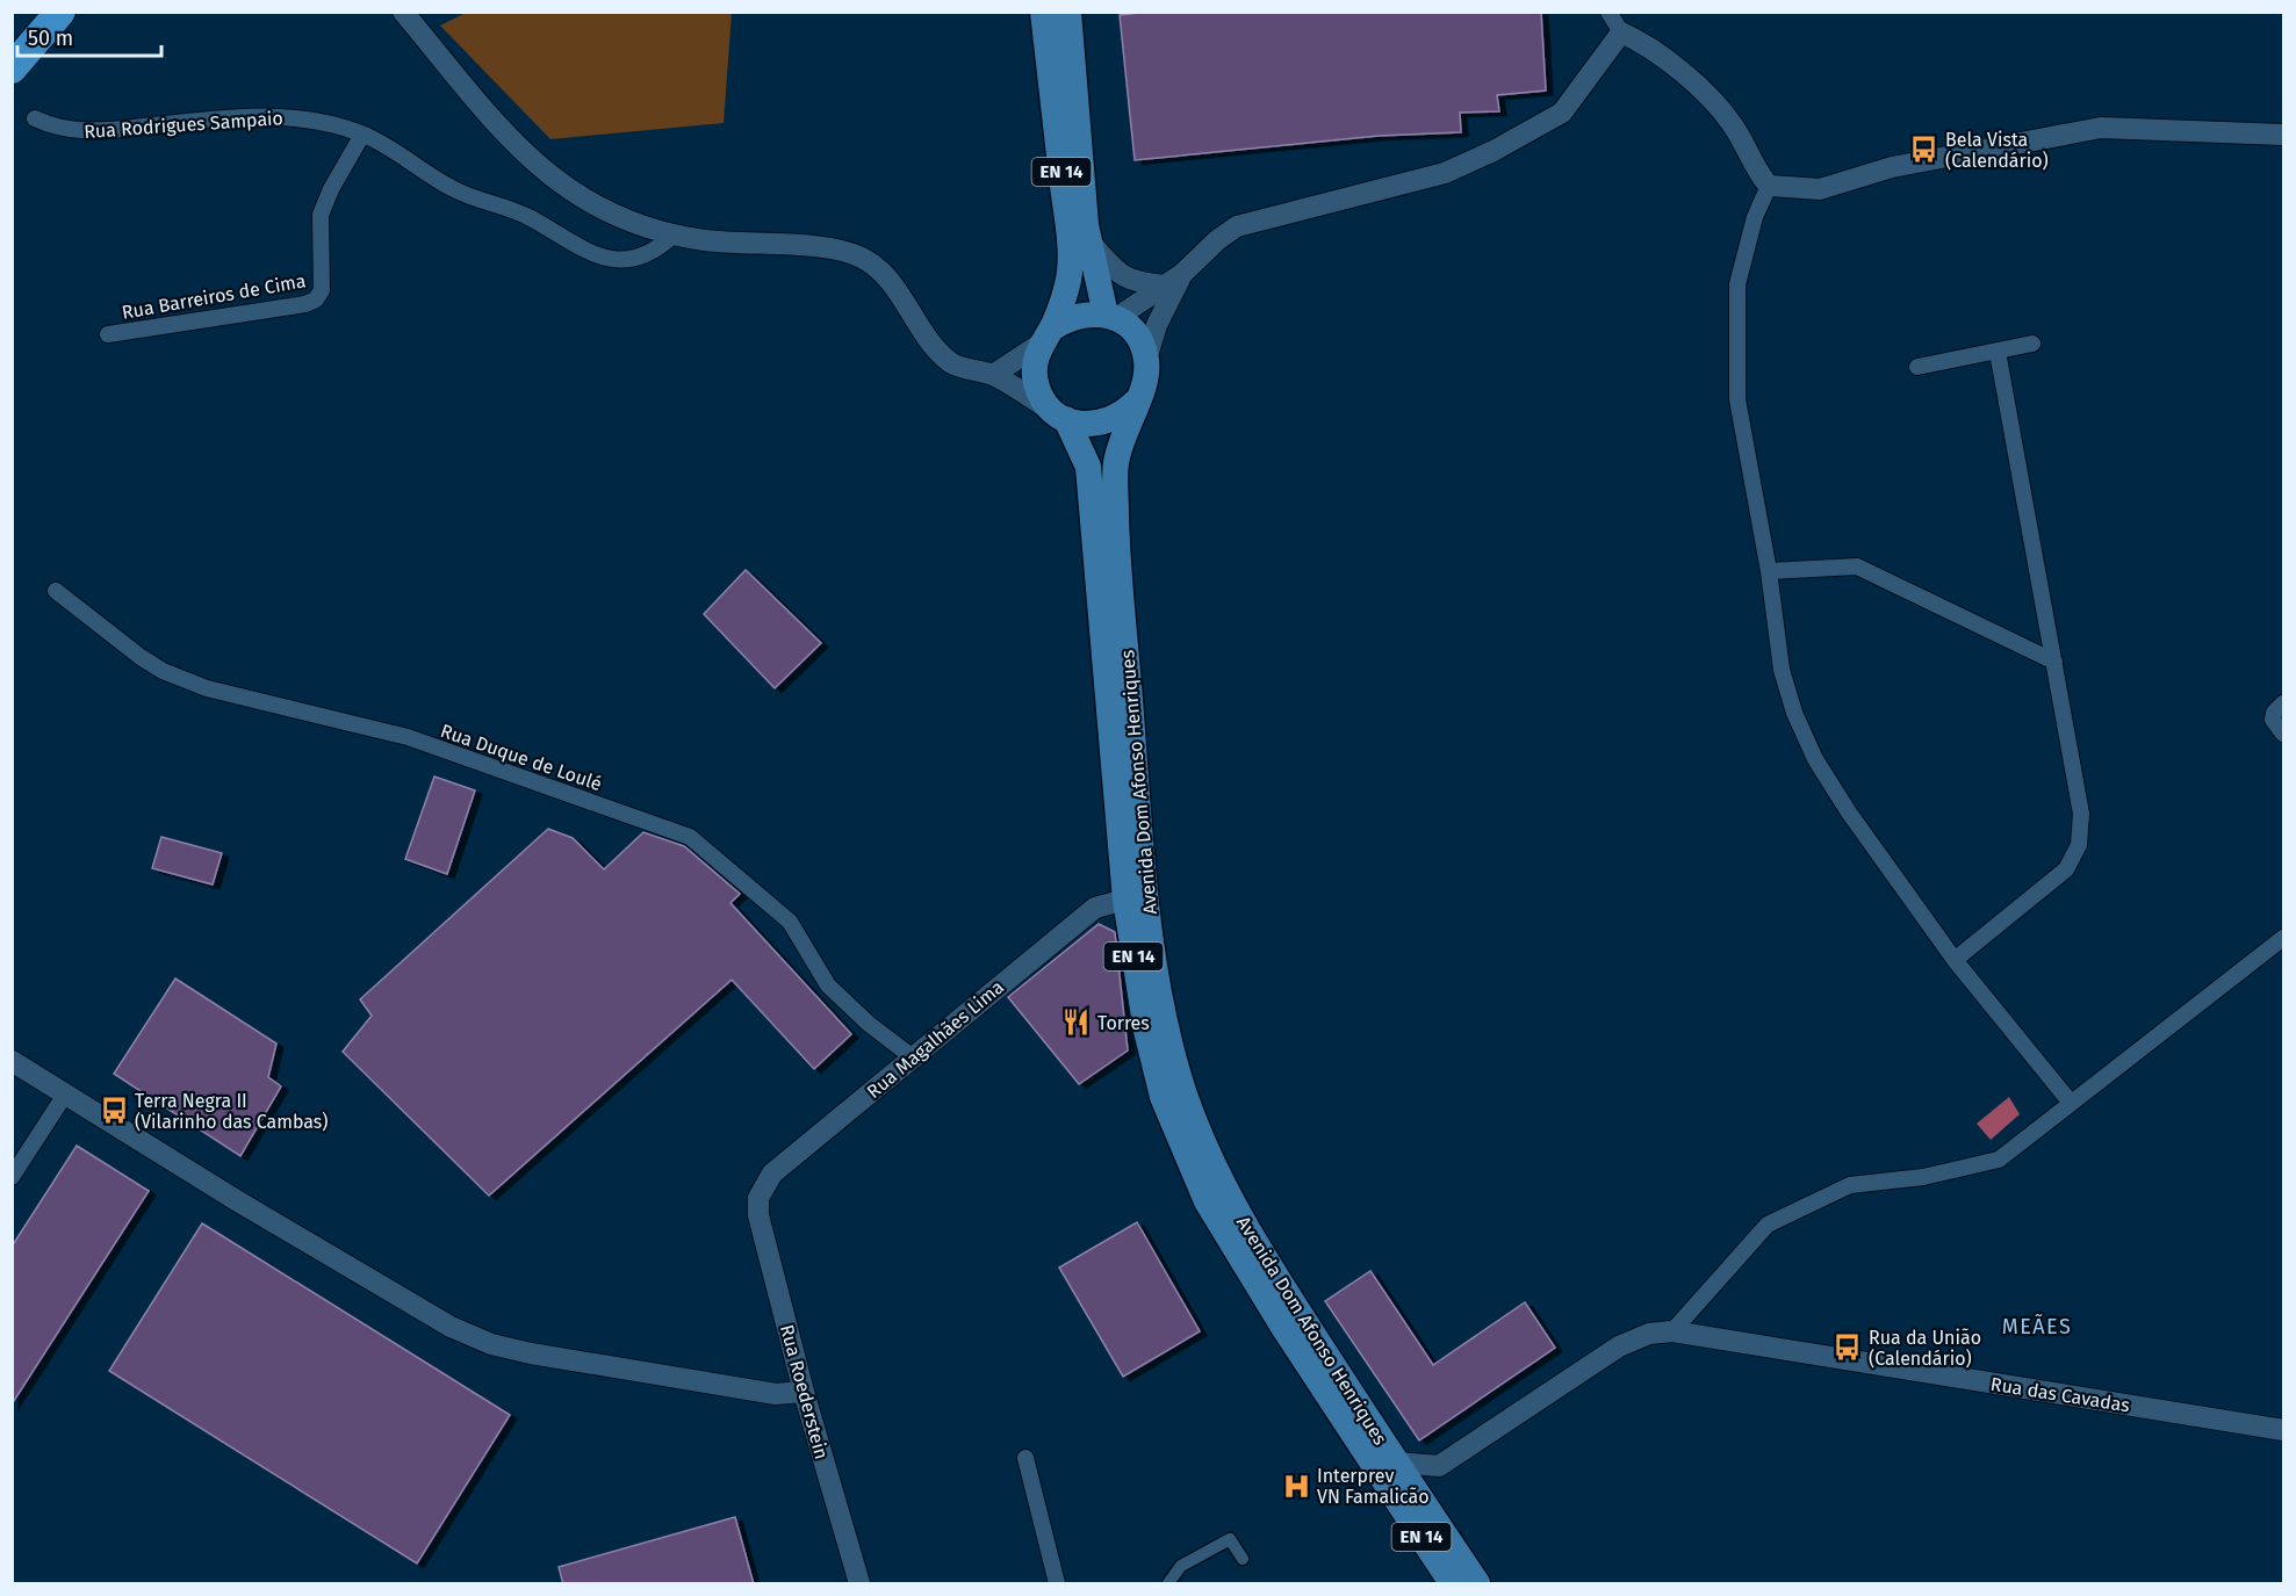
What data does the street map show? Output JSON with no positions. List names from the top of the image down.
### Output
{
  "streets": {
    "main road": ["EN 14", "Avenida Dom Afonso Henriques"],
    "street": [
      "Rua Rodrigues Sampaio",
      "Rua Barreiros de Cima",
      "Rua Duque de Loulé",
      "Rua Magalhães Lima",
      "Rua Roederstein",
      "Rua das Cavadas"
    ]
  },
  "crossings": [
    ["Rua Rodrigues Sampaio", "Rua Barreiros de Cima"],
    ["EN 14", "Avenida Dom Afonso Henriques"],
    ["Rua Duque de Loulé", "Rua Magalhães Lima"],
    ["Avenida Dom Afonso Henriques", "Rua Magalhães Lima"],
    ["Rua Magalhães Lima", "Rua Roederstein"]
  ],
  "districts": ["MEÃES"],
  "places": {
    "bus stop": ["Bela Vista (Calendário)", "Terra Negra II (Vilarinho das Cambas)", "Rua da União (Calendário)"],
    "restaurant": ["Torres"],
    "hospital": ["Interprev VN Famalicão"]
  },
  "scale_bar": "50 m"
}
